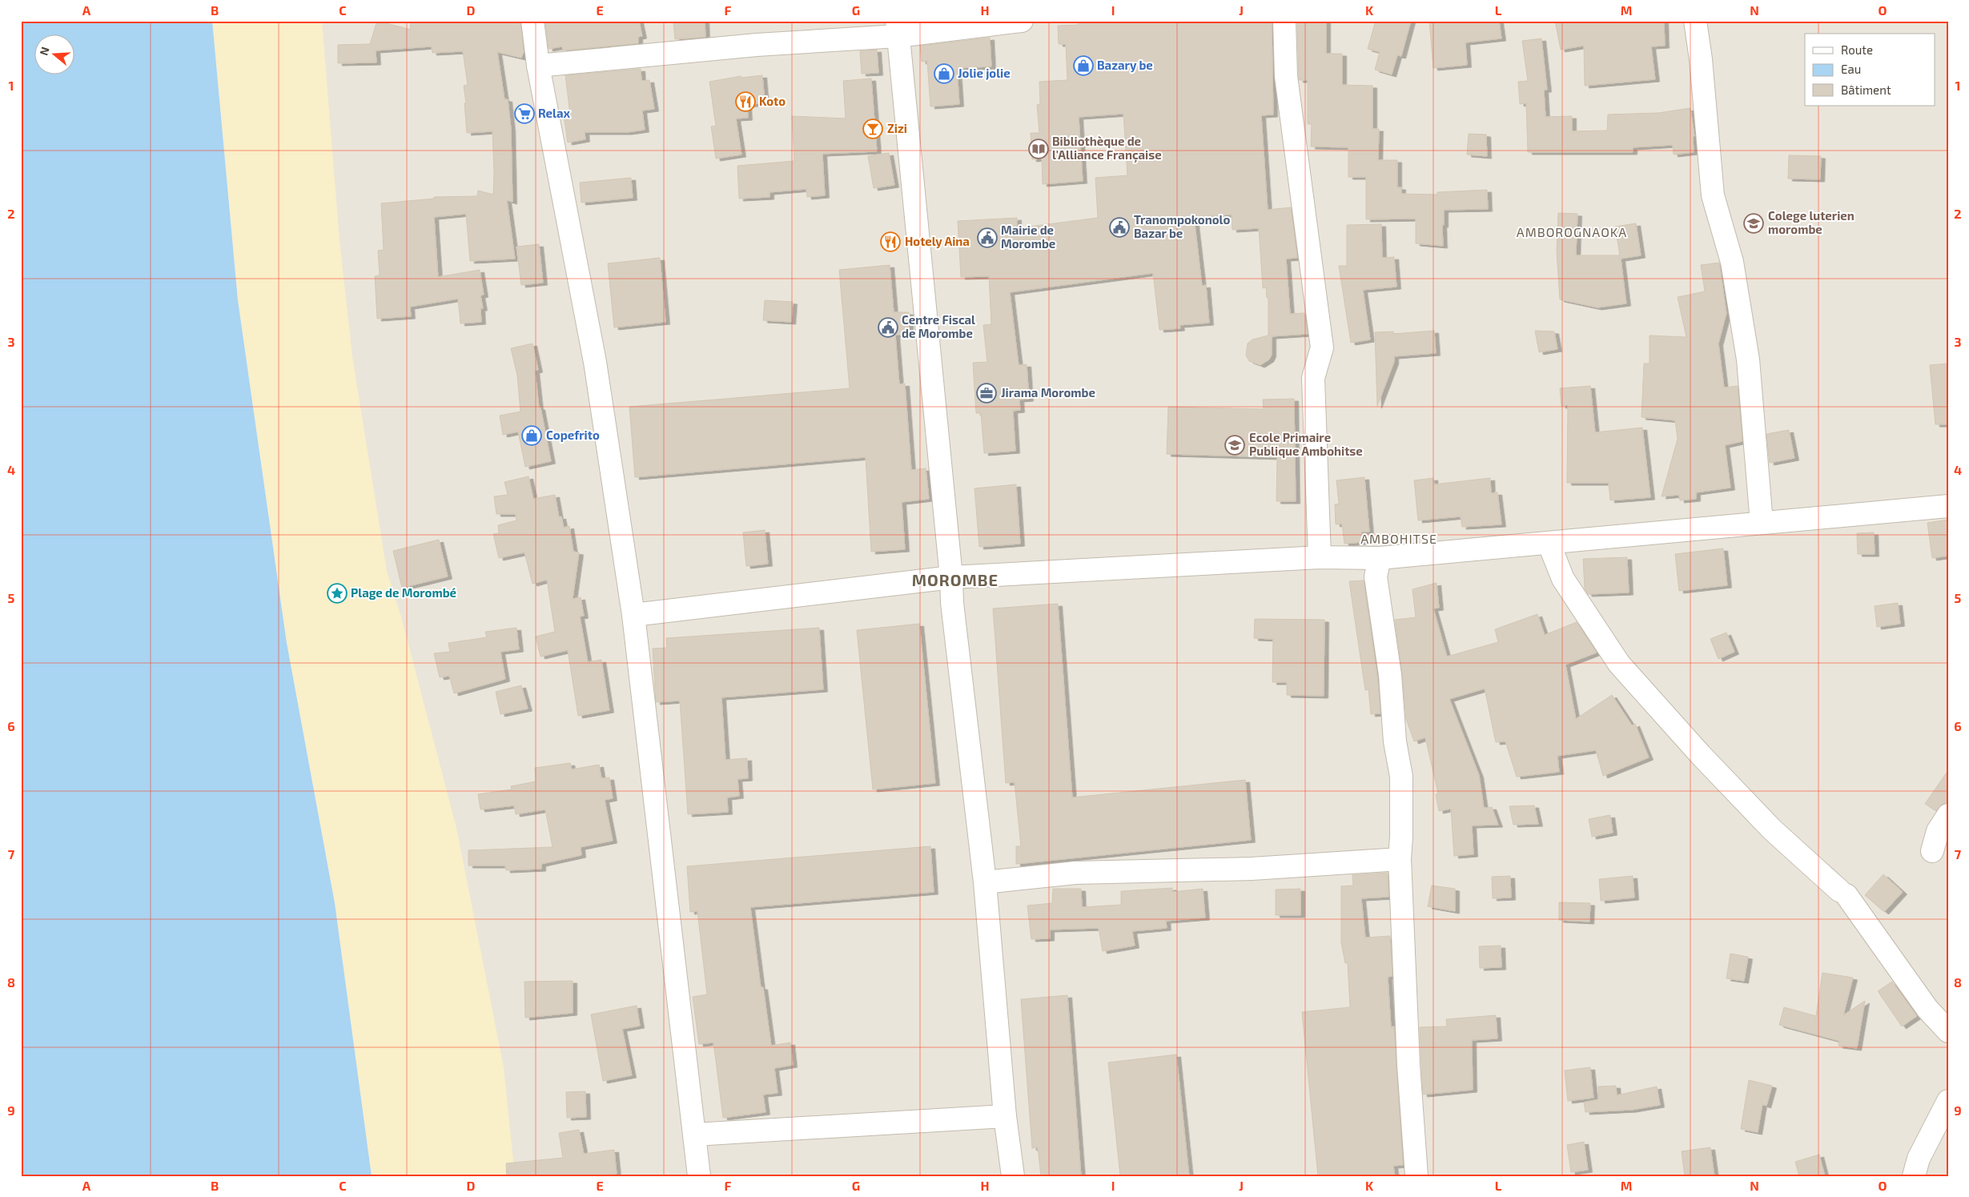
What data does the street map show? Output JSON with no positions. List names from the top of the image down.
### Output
{
  "districts": ["AMBOROGNAOKA", "AMBOHITSE", "MOROMBE"],
  "places": {
    "shop": ["Bazary be", "Jolie jolie", "Copefrito"],
    "restaurant": ["Koto", "Hotely Aina"],
    "supermarket": ["Relax"],
    "bar": ["Zizi"],
    "library": ["Bibliothèque de l'Alliance Française"],
    "school or university": ["Colege luterien morombe", "Ecole Primaire Publique Ambohitse"],
    "public building": ["Tranompokonolo Bazar be", "Mairie de Morombe", "Centre Fiscal de Morombe"],
    "office": ["Jirama Morombe"],
    "place": ["Plage de Morombé"]
  },
  "legend": ["Route", "Eau", "Bâtiment"],
  "north": "left",
  "grid": {
    "columns": [
      "A",
      "B",
      "C",
      "D",
      "E",
      "F",
      "G",
      "H",
      "I",
      "J",
      "K",
      "L",
      "M",
      "N",
      "O"
    ],
    "rows": [
      "1",
      "2",
      "3",
      "4",
      "5",
      "6",
      "7",
      "8",
      "9"
    ]
  }
}
